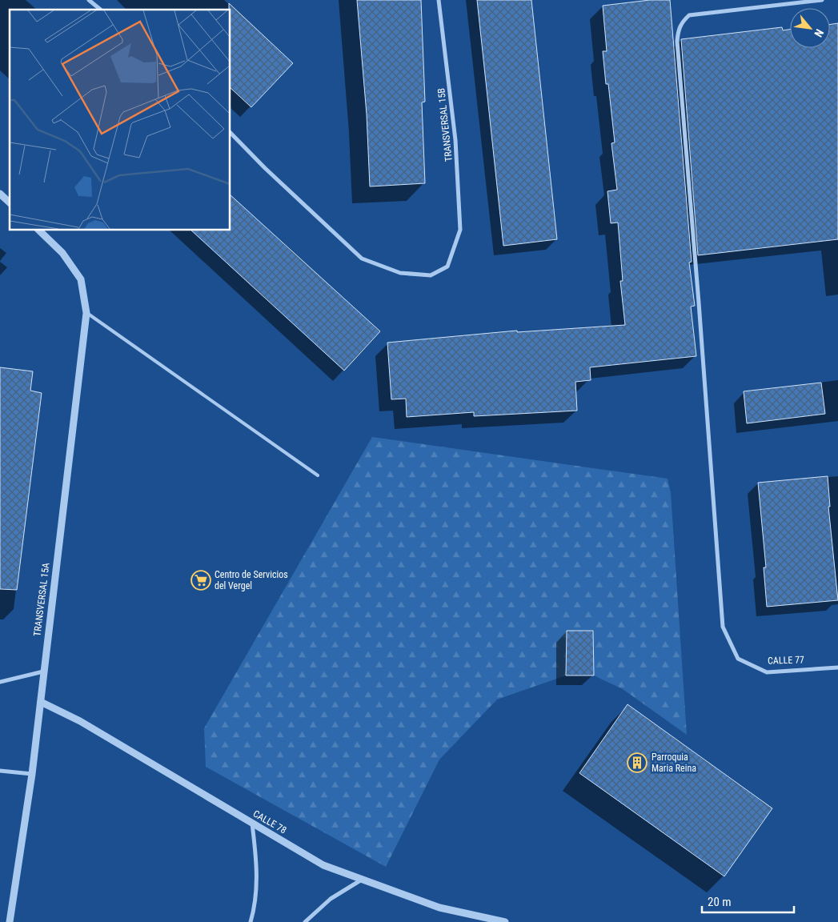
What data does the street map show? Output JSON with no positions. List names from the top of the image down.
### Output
{
  "streets": {
    "street": [
      "TRANSVERSAL 15B",
      "TRANSVERSAL 15A",
      "CALLE 77",
      "CALLE 78"
    ]
  },
  "crossings": [
    ["TRANSVERSAL 15A", "CALLE 78"]
  ],
  "places": {
    "supermarket": ["Centro de Servicios del Vergel"],
    "building": ["Parroquia Maria Reina"]
  },
  "scale_bar": "20 m",
  "north": "bottom right"
}
